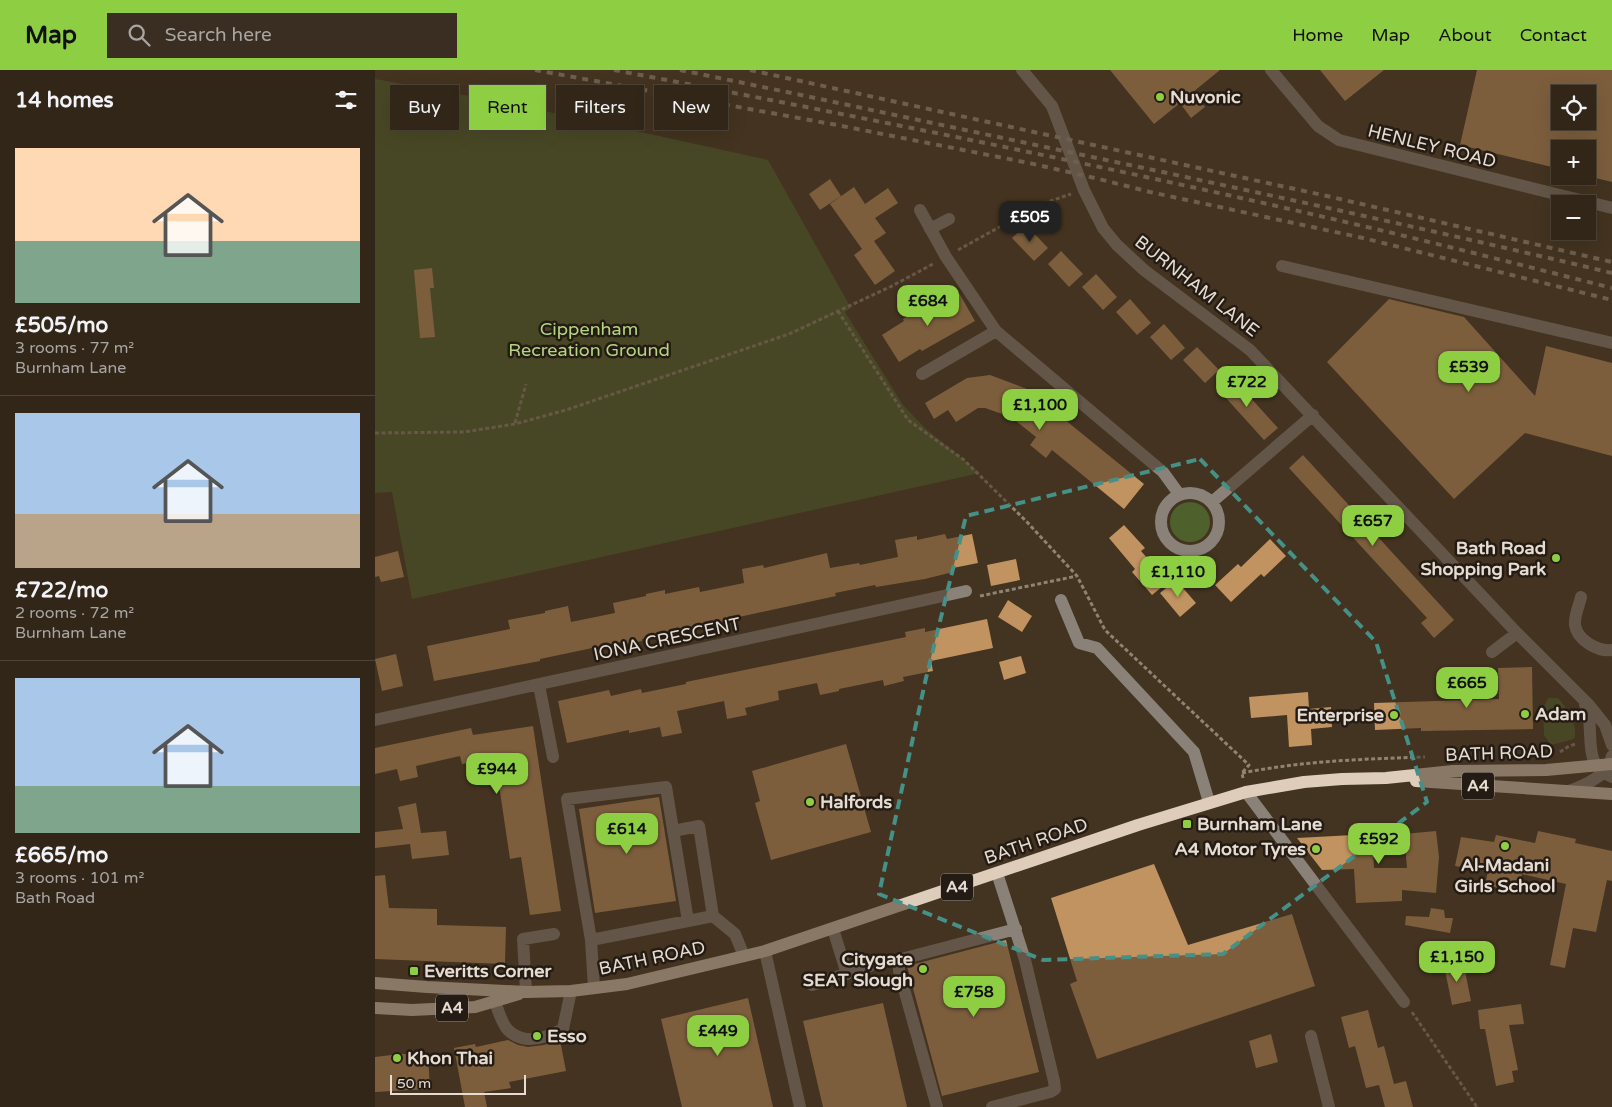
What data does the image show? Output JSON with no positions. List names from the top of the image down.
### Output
{
  "streets": {
    "main road": ["BATH ROAD", "A4"],
    "street": ["HENLEY ROAD", "BURNHAM LANE", "IONA CRESCENT"]
  },
  "parks": ["Cippenham Recreation Ground"],
  "places": {
    "other": [
      "Nuvonic",
      "Bath Road Shopping Park",
      "Adam",
      "Enterprise",
      "Halfords",
      "Al-Madani Girls School",
      "A4 Motor Tyres",
      "Citygate SEAT Slough",
      "Esso",
      "Khon Thai"
    ],
    "transit": ["Burnham Lane", "Everitts Corner"]
  },
  "scale_bar": "50 m",
  "page": {
    "header": "Map",
    "search": "Search here",
    "nav": [
      "Home",
      "Map",
      "About",
      "Contact"
    ],
    "heading": "14 homes",
    "map_buttons": ["+", "−"],
    "chip": [
      "Buy",
      "Rent",
      "Filters",
      "New"
    ],
    "list": [
      {
        "name": "£505/mo",
        "note": "3 rooms · 77 m² · Burnham Lane"
      },
      {
        "name": "£722/mo",
        "note": "2 rooms · 72 m² · Burnham Lane"
      },
      {
        "name": "£665/mo",
        "note": "3 rooms · 101 m² · Bath Road"
      }
    ],
    "price": [
      "£505",
      "£684",
      "£539",
      "£722",
      "£1,100",
      "£657",
      "£1,110",
      "£665",
      "£944",
      "£614",
      "£592",
      "£1,150",
      "£758",
      "£449"
    ],
    "scale": "50 m"
  }
}
